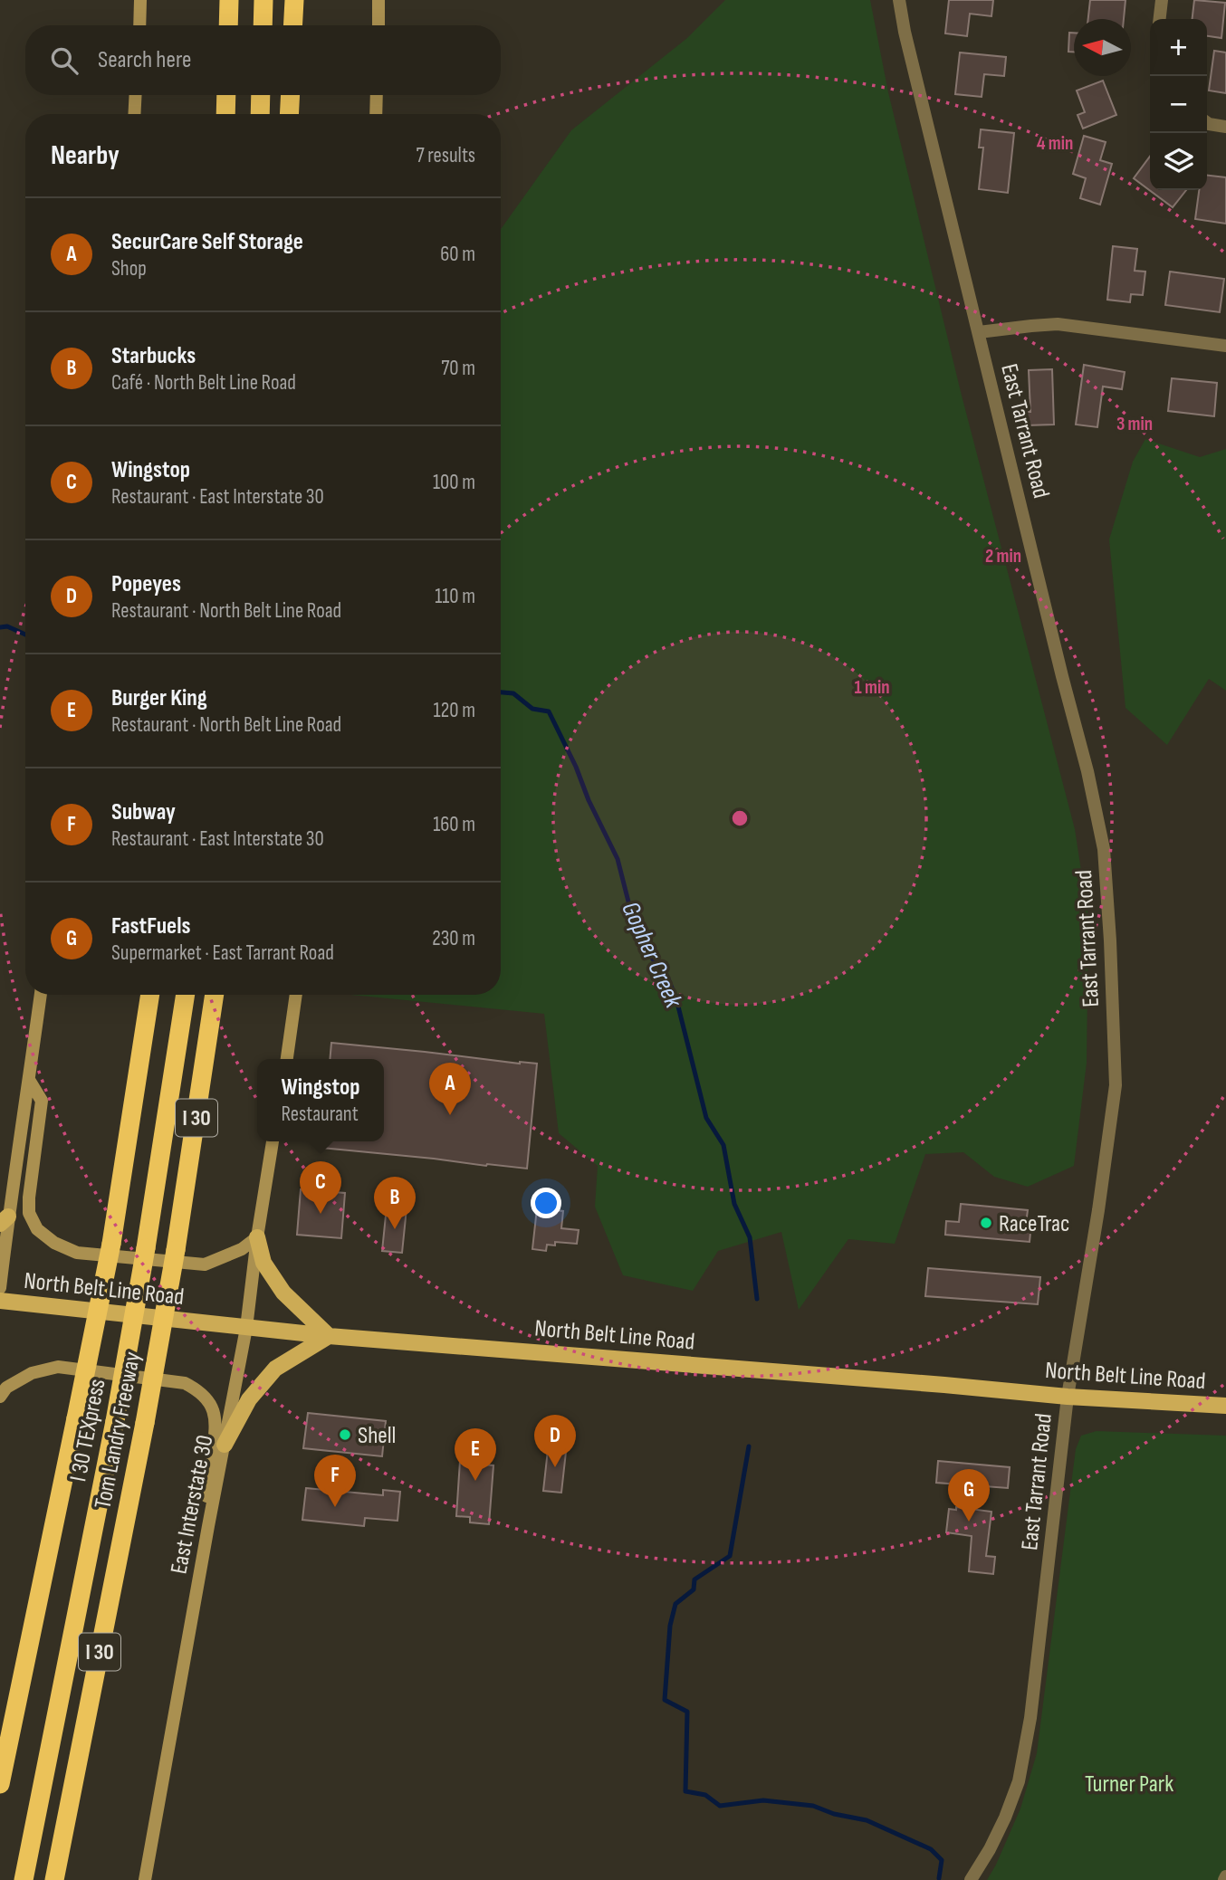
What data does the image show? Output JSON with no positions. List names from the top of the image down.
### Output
{
  "streets": {
    "highway": ["I 30", "I 30 TEXpress", "Tom Landry Freeway"],
    "main road": ["North Belt Line Road", "East Interstate 30"],
    "street": ["East Tarrant Road"]
  },
  "crossings": [
    ["East Tarrant Road", "North Belt Line Road"],
    ["North Belt Line Road", "East Interstate 30"]
  ],
  "water": ["Gopher Creek"],
  "parks": ["Turner Park"],
  "places": ["RaceTrac", "Shell"],
  "north": "left",
  "page": {
    "map_buttons": ["+", "−"],
    "search": "Search here",
    "heading": ["Nearby", "7 results"],
    "list": [
      {
        "mark": "A",
        "name": "SecurCare Self Storage",
        "note": "Shop",
        "value": "60 m"
      },
      {
        "mark": "B",
        "name": "Starbucks",
        "note": "Café · North Belt Line Road",
        "value": "70 m"
      },
      {
        "mark": "C",
        "name": "Wingstop",
        "note": "Restaurant · East Interstate 30",
        "value": "100 m"
      },
      {
        "mark": "D",
        "name": "Popeyes",
        "note": "Restaurant · North Belt Line Road",
        "value": "110 m"
      },
      {
        "mark": "E",
        "name": "Burger King",
        "note": "Restaurant · North Belt Line Road",
        "value": "120 m"
      },
      {
        "mark": "F",
        "name": "Subway",
        "note": "Restaurant · East Interstate 30",
        "value": "160 m"
      },
      {
        "mark": "G",
        "name": "FastFuels",
        "note": "Supermarket · East Tarrant Road",
        "value": "230 m"
      }
    ],
    "popup": ["Wingstop", "Restaurant"],
    "pins": [
      "A",
      "C",
      "B",
      "D",
      "E",
      "F",
      "G"
    ]
  },
  "rings": [
    "4 min",
    "3 min",
    "2 min",
    "1 min"
  ]
}
